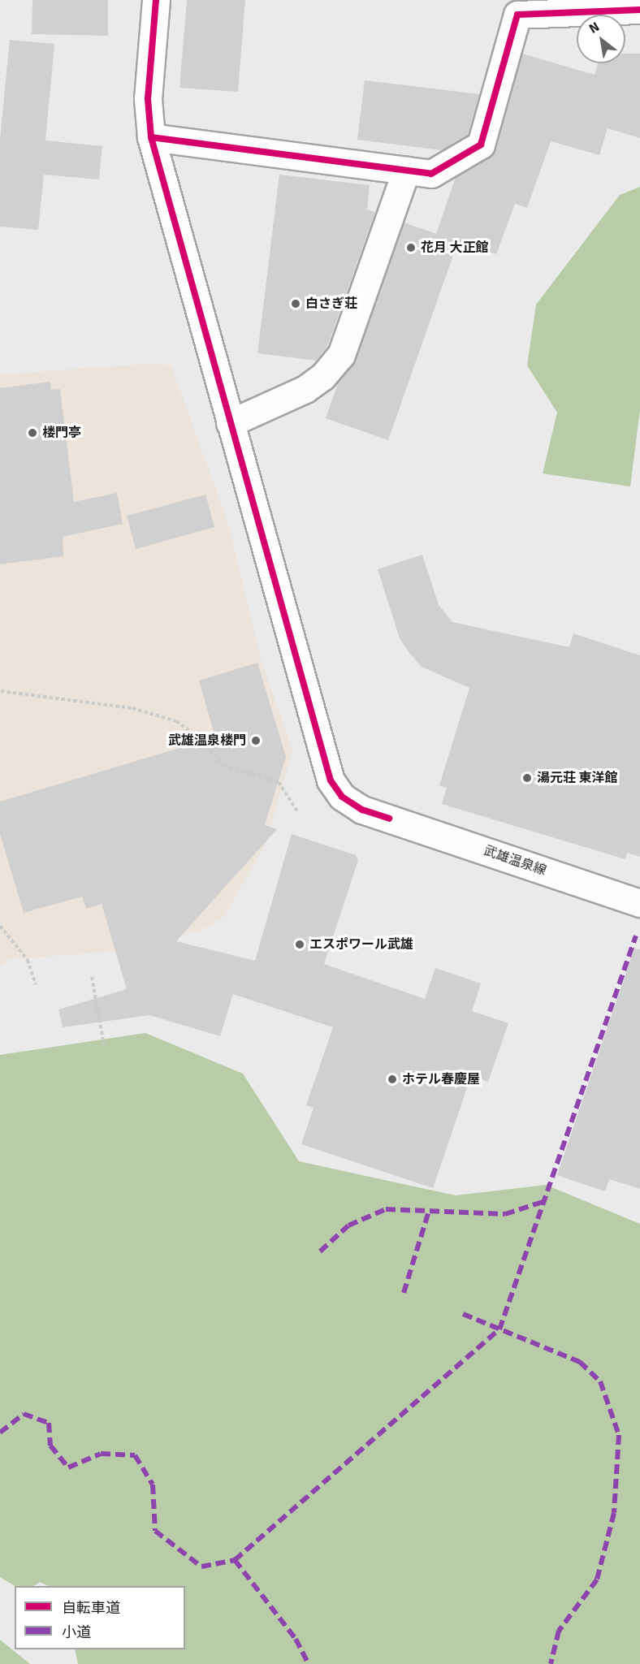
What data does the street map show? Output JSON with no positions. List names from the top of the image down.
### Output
{
  "streets": {
    "street": ["武雄温泉線"]
  },
  "places": [
    "花月 大正館",
    "白さぎ荘",
    "楼門亭",
    "武雄温泉楼門",
    "湯元荘 東洋館",
    "エスポワール武雄",
    "ホテル春慶屋"
  ],
  "legend": ["自転車道", "小道"],
  "north": "top left"
}
